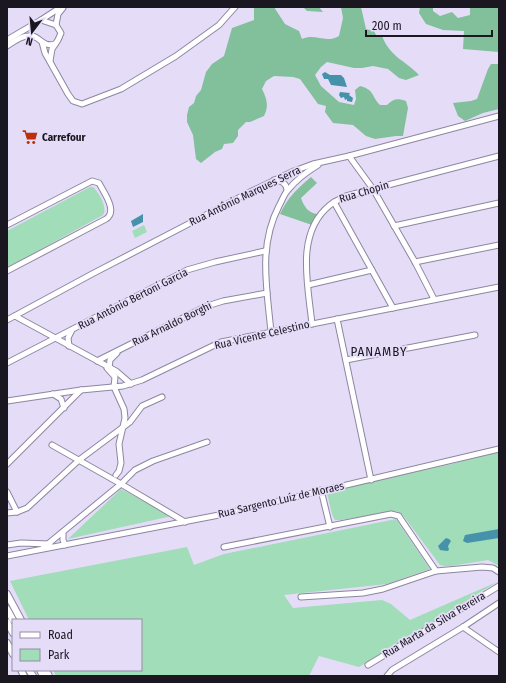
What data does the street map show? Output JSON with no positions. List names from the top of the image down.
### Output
{
  "streets": {
    "street": [
      "Rua Chopin",
      "Rua Antônio Marques Serra",
      "Rua Antônio Bertoni Garcia",
      "Rua Arnaldo Borghi",
      "Rua Vicente Celestino",
      "Rua Sargento Luíz de Moraes",
      "Rua Marta da Silva Pereira"
    ]
  },
  "crossings": [
    ["Rua Chopin", "Rua Vicente Celestino"]
  ],
  "districts": ["PANAMBY"],
  "places": {
    "supermarket": ["Carrefour"]
  },
  "legend": ["Road", "Park"],
  "scale_bar": "200 m",
  "north": "bottom"
}
